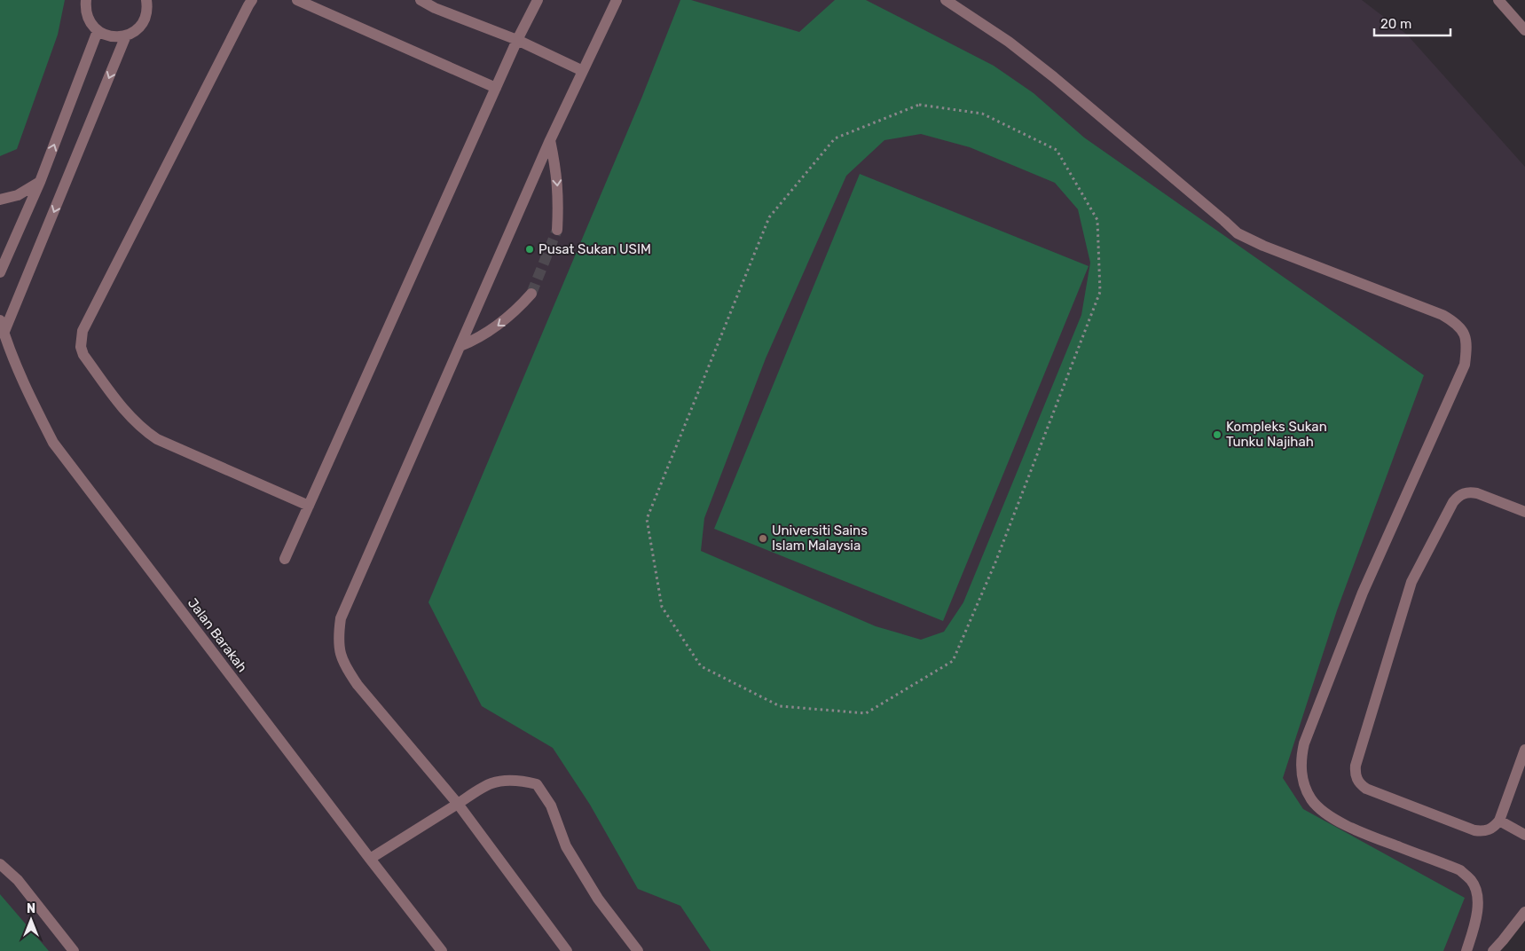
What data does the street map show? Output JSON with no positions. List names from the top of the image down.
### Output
{
  "streets": {
    "street": ["Jalan Barakah"]
  },
  "places": ["Pusat Sukan USIM", "Kompleks Sukan Tunku Najihah", "Universiti Sains Islam Malaysia"],
  "scale_bar": "20 m",
  "north": "top"
}
